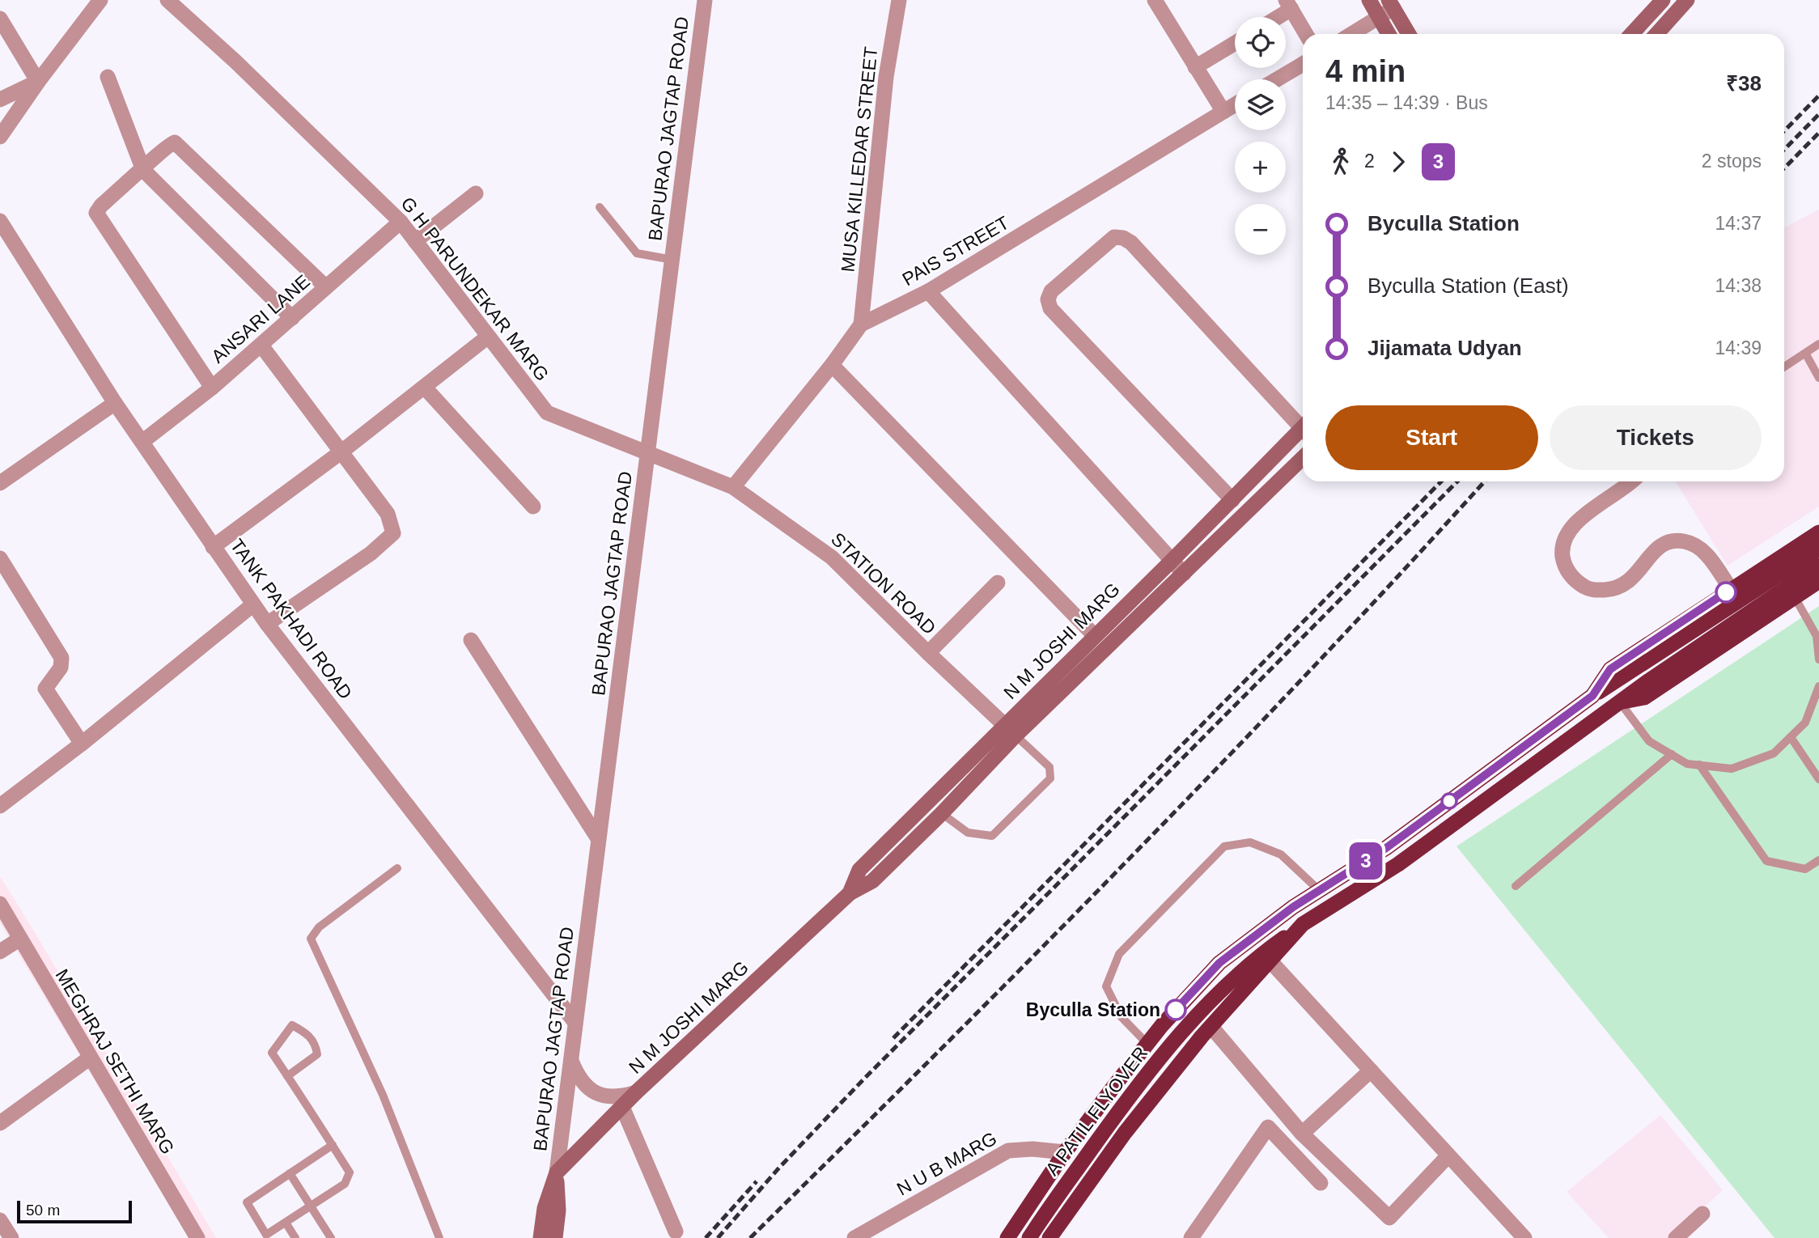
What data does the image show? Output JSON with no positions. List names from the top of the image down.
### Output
{
  "streets": {
    "highway": ["A PATIL FLYOVER"],
    "main road": ["N M JOSHI MARG"],
    "street": [
      "BAPURAO JAGTAP ROAD",
      "MUSA KILLEDAR STREET",
      "PAIS STREET",
      "G H PARUNDEKAR MARG",
      "ANSARI LANE",
      "STATION ROAD",
      "TANK PAKHADI ROAD",
      "MEGHRAJ SETHI MARG",
      "N U B MARG"
    ]
  },
  "crossings": [
    ["BAPURAO JAGTAP ROAD", "G H PARUNDEKAR MARG"],
    ["BAPURAO JAGTAP ROAD", "STATION ROAD"],
    ["BAPURAO JAGTAP ROAD", "TANK PAKHADI ROAD"],
    ["BAPURAO JAGTAP ROAD", "N M JOSHI MARG"],
    ["MUSA KILLEDAR STREET", "PAIS STREET"],
    ["PAIS STREET", "STATION ROAD"],
    ["G H PARUNDEKAR MARG", "ANSARI LANE"],
    ["G H PARUNDEKAR MARG", "STATION ROAD"],
    ["ANSARI LANE", "TANK PAKHADI ROAD"],
    ["STATION ROAD", "N M JOSHI MARG"]
  ],
  "places": ["Byculla Station"],
  "lines": ["bus line 3"],
  "scale_bar": "50 m",
  "page": {
    "on_map": "3",
    "map_buttons": ["+", "−"],
    "heading": ["4 min", "14:35 – 14:39 · Bus", "₹38"],
    "legs": ["2", "3", "2 stops"],
    "list": [
      {
        "name": "Byculla Station",
        "value": "14:37"
      },
      {
        "name": "Byculla Station (East)",
        "value": "14:38"
      },
      {
        "name": "Jijamata Udyan",
        "value": "14:39"
      }
    ],
    "buttons": ["Start", "Tickets"],
    "scale": "50 m"
  }
}
